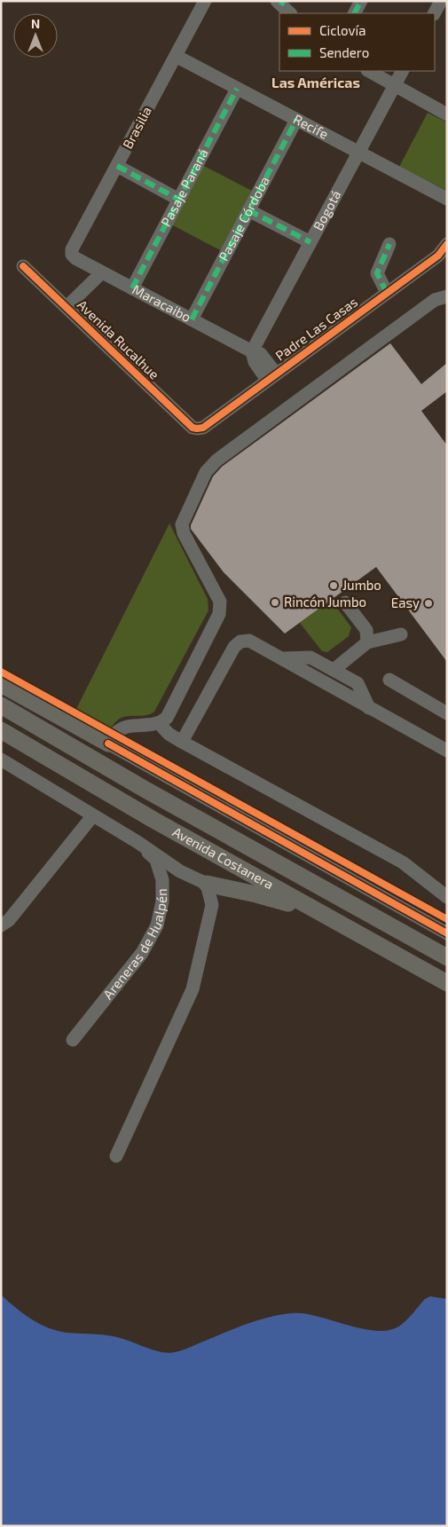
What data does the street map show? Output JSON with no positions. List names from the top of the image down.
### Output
{
  "streets": {
    "main road": ["Avenida Costanera"],
    "street": [
      "Brasilia",
      "Recife",
      "Pasaje Paraná",
      "Bogotá",
      "Pasaje Córdoba",
      "Maracaibo",
      "Padre Las Casas",
      "Avenida Rucalhue",
      "Areneras de Hualpén"
    ]
  },
  "crossings": [
    ["Brasilia", "Recife"],
    ["Brasilia", "Maracaibo"],
    ["Recife", "Pasaje Paraná"],
    ["Recife", "Bogotá"],
    ["Recife", "Pasaje Córdoba"],
    ["Pasaje Paraná", "Maracaibo"],
    ["Bogotá", "Maracaibo"],
    ["Pasaje Córdoba", "Maracaibo"],
    ["Padre Las Casas", "Avenida Rucalhue"]
  ],
  "districts": ["Las Américas"],
  "places": ["Jumbo", "Rincón Jumbo", "Easy"],
  "legend": ["Ciclovía", "Sendero"],
  "north": "top"
}
